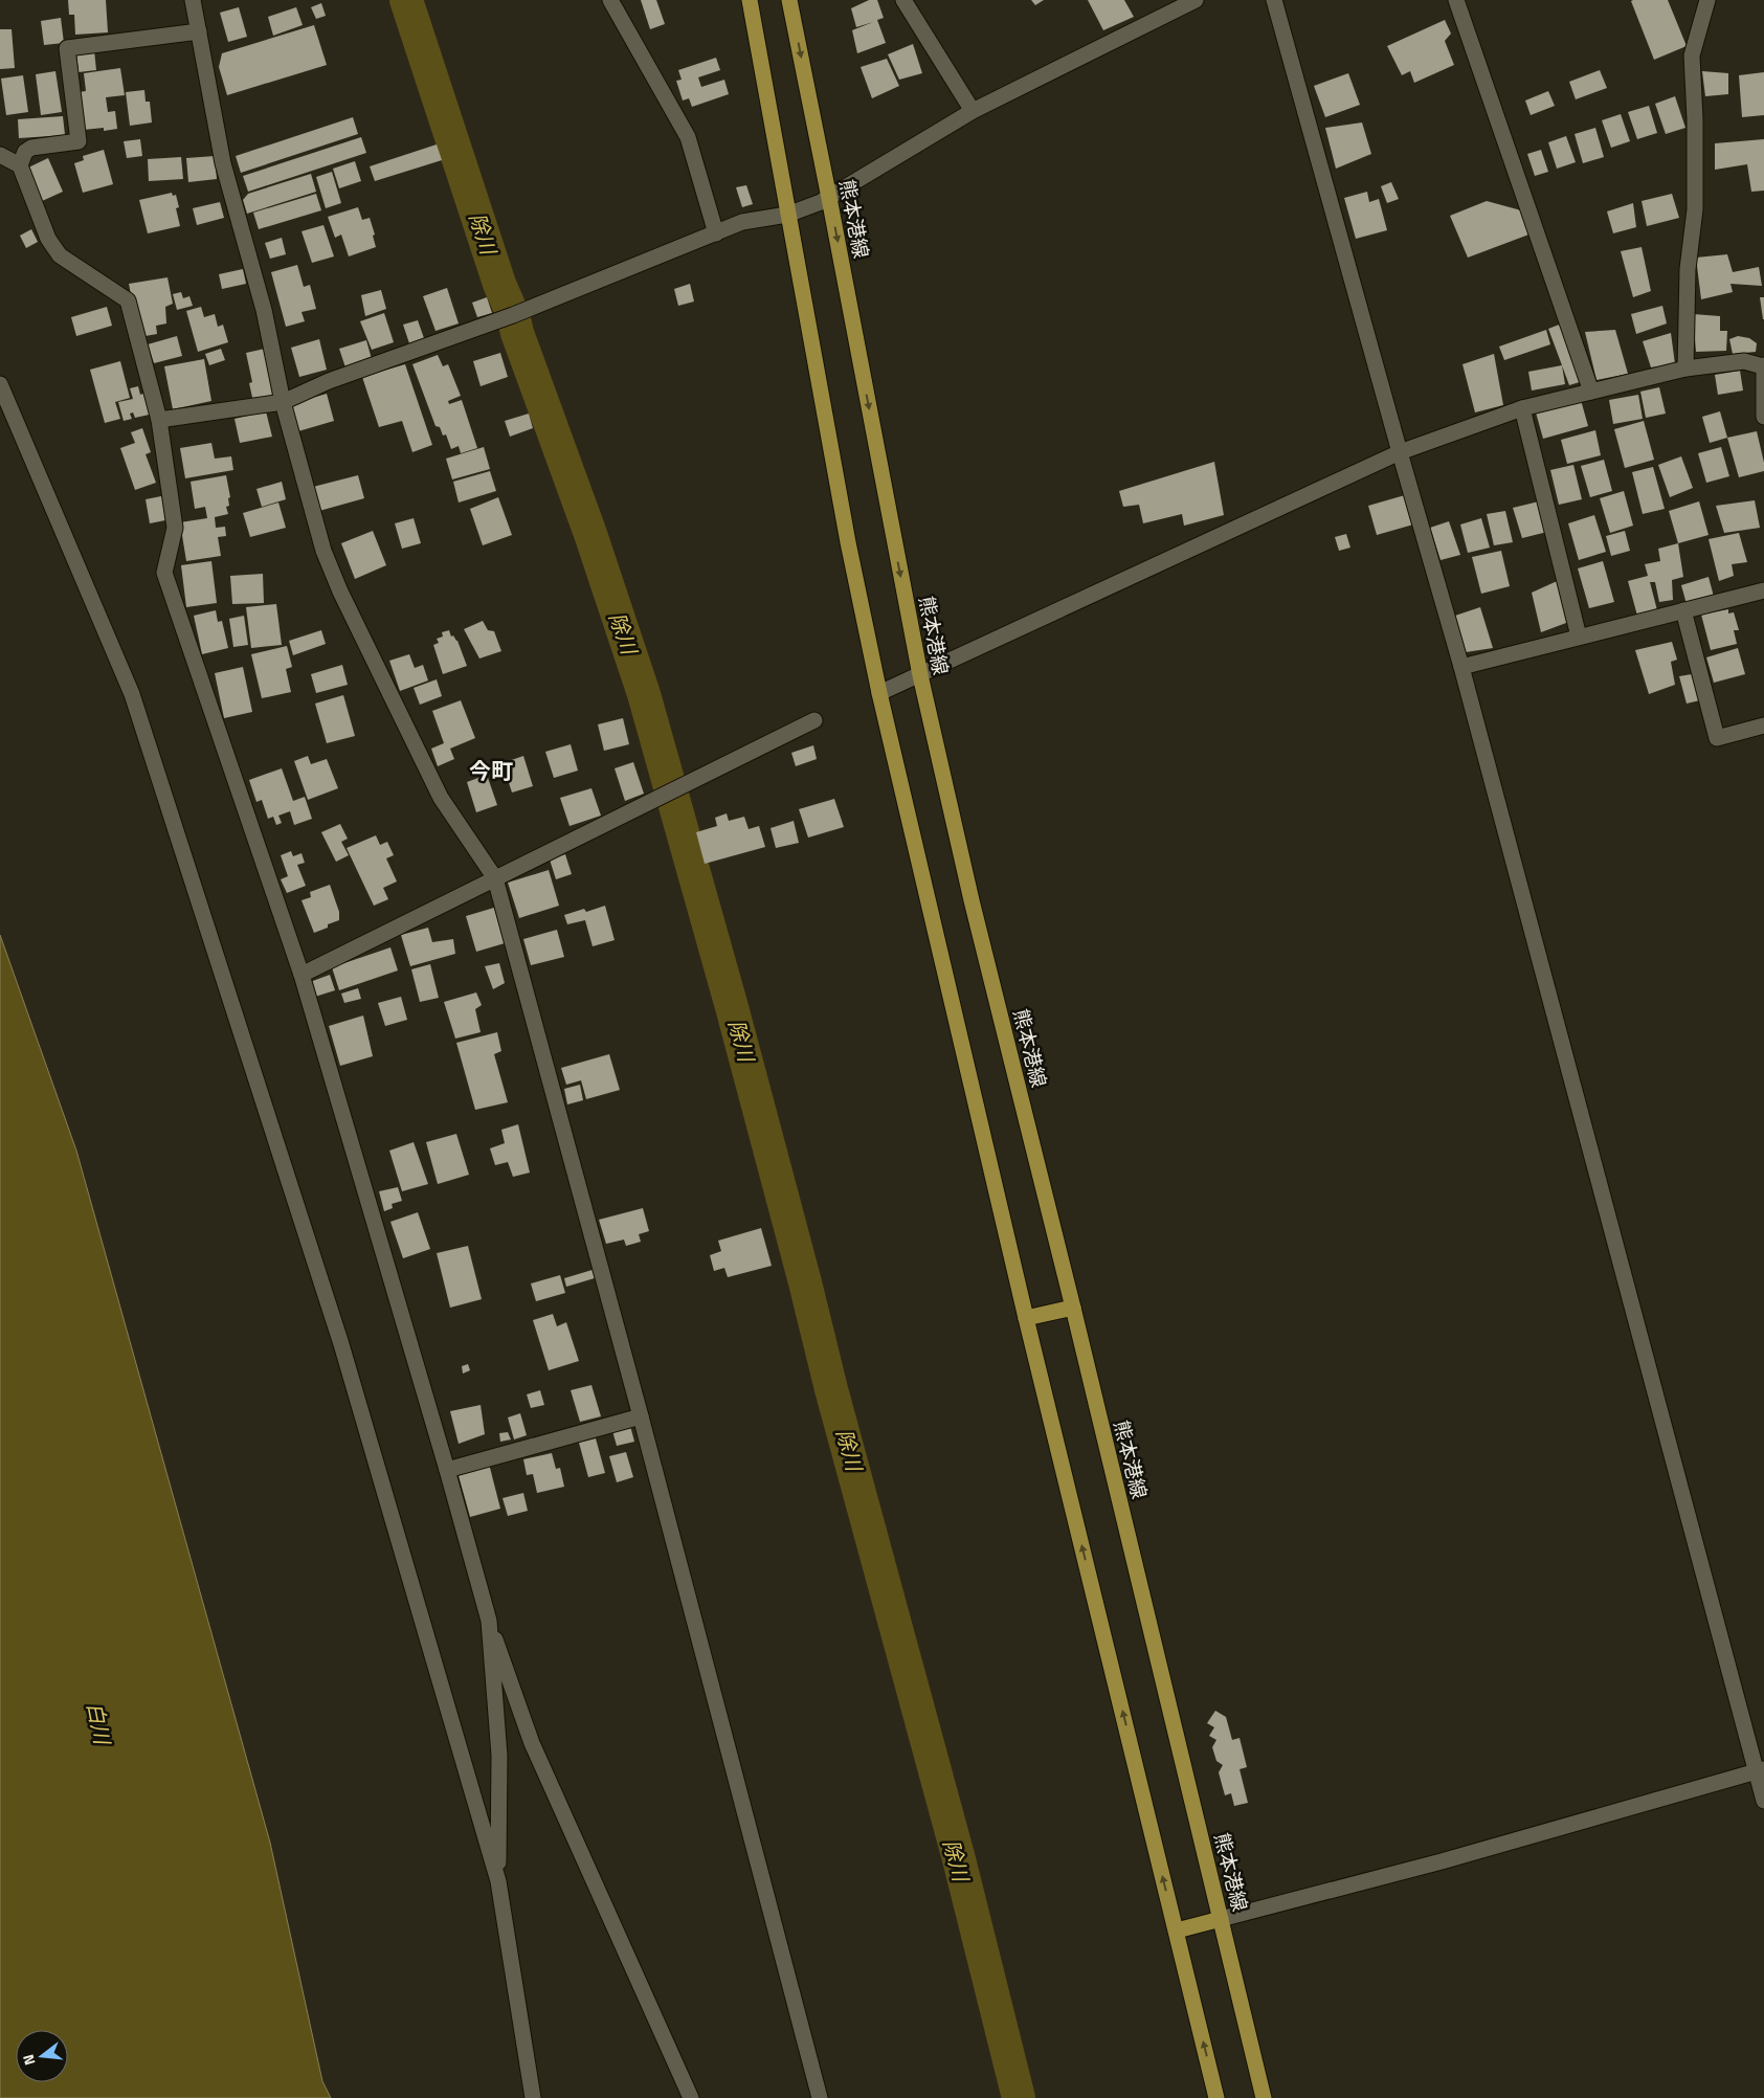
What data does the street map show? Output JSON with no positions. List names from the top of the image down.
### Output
{
  "streets": {
    "main road": ["熊本港線"]
  },
  "districts": ["今町"],
  "water": ["除川", "白川"],
  "north": "left"
}
